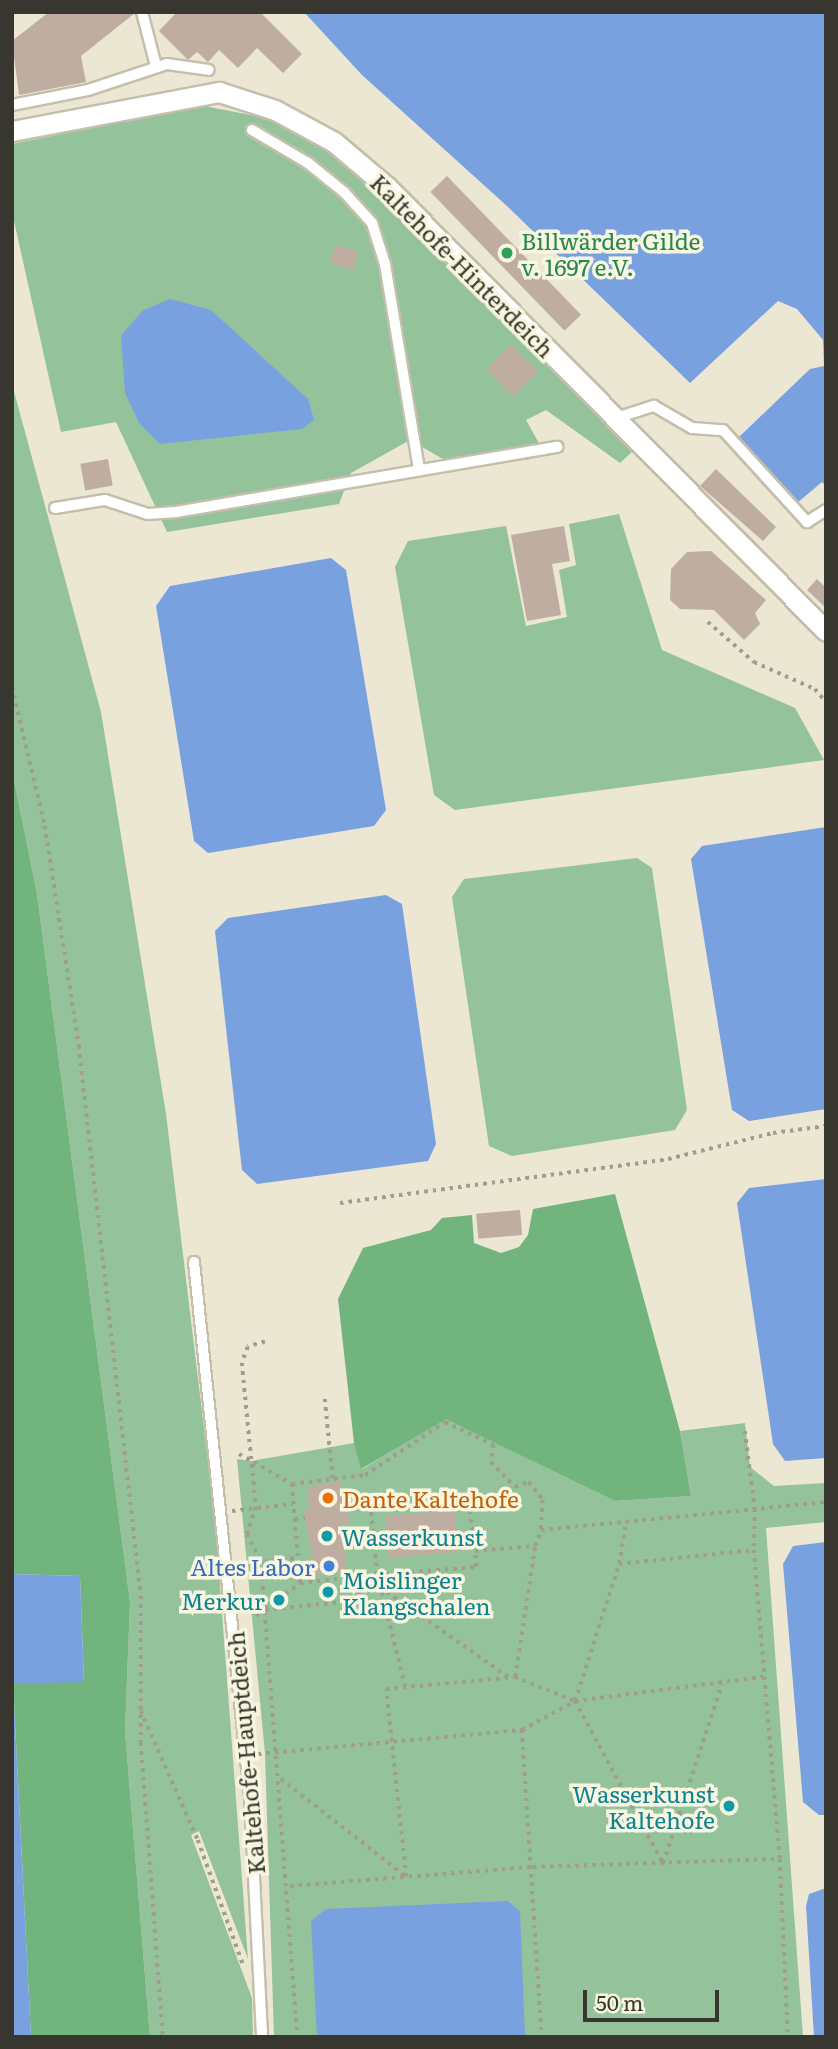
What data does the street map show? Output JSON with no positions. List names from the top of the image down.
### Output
{
  "streets": {
    "street": ["Kaltehofe-Hinterdeich"],
    "lane": ["Kaltehofe-Hauptdeich"]
  },
  "places": [
    "Billwärder Gilde v. 1697 e.V.",
    "Dante Kaltehofe",
    "Wasserkunst",
    "Altes Labor",
    "Moislinger Klangschalen",
    "Merkur",
    "Wasserkunst Kaltehofe"
  ],
  "scale_bar": "50 m"
}
